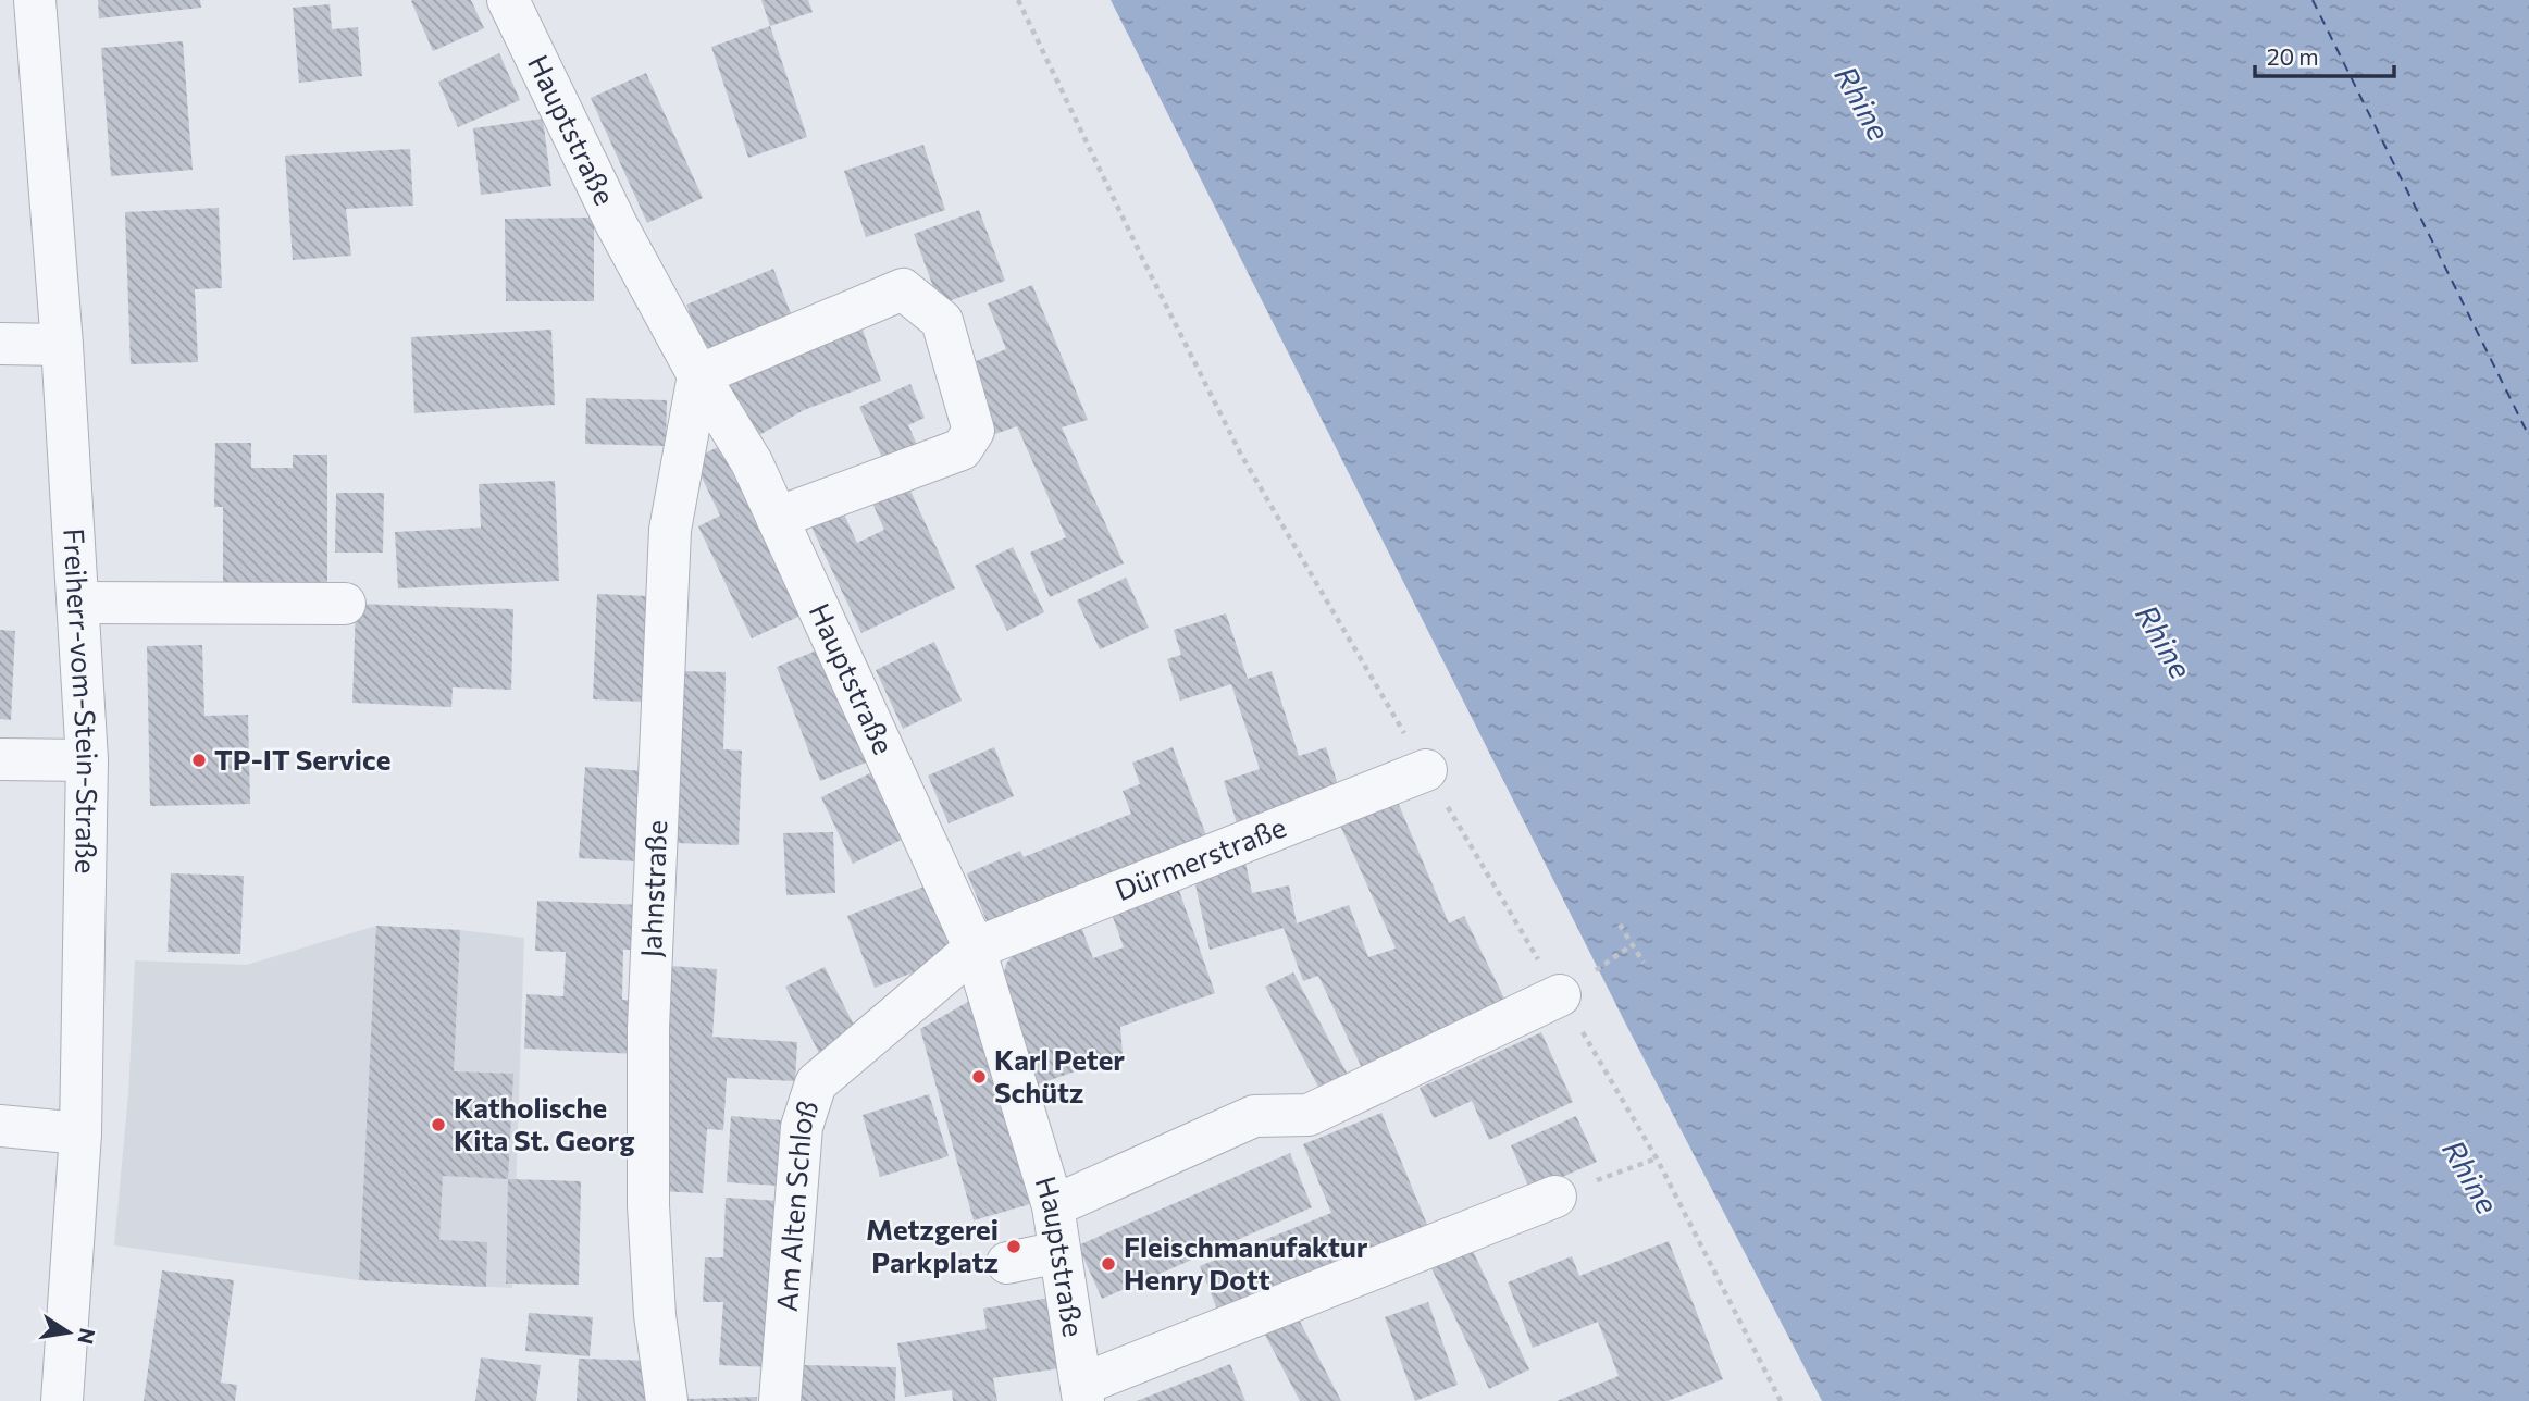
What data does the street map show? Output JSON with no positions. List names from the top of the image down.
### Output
{
  "streets": {
    "street": [
      "Hauptstraße",
      "Freiherr-vom-Stein-Straße",
      "Dürmerstraße",
      "Jahnstraße",
      "Am Alten Schloß"
    ]
  },
  "crossings": [
    ["Hauptstraße", "Dürmerstraße"],
    ["Hauptstraße", "Jahnstraße"],
    ["Hauptstraße", "Am Alten Schloß"],
    ["Dürmerstraße", "Am Alten Schloß"]
  ],
  "water": ["Rhine"],
  "places": [
    "TP-IT Service",
    "Karl Peter Schütz",
    "Katholische Kita St. Georg",
    "Metzgerei Parkplatz",
    "Fleischmanufaktur Henry Dott"
  ],
  "scale_bar": "20 m",
  "north": "right"
}
